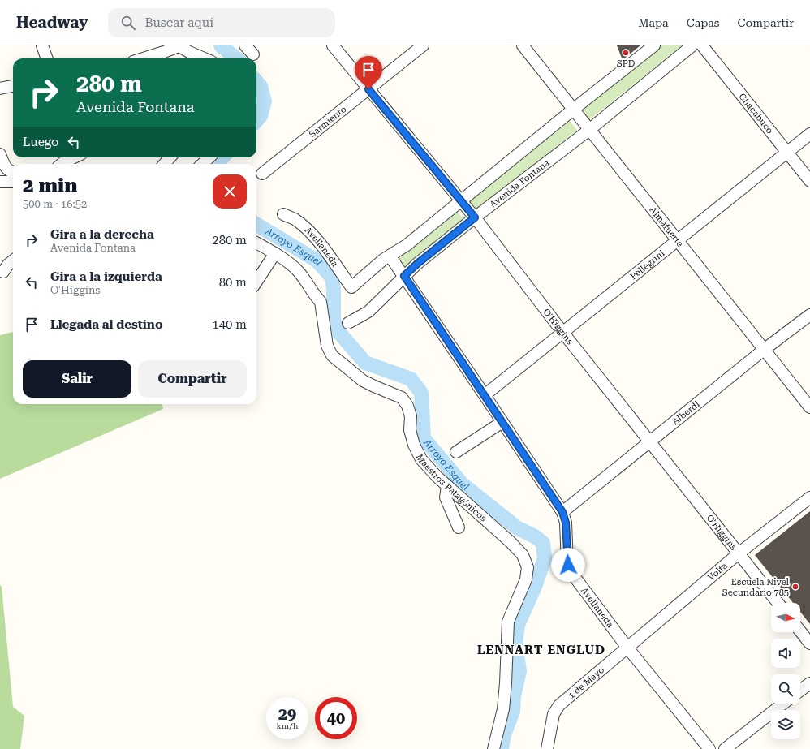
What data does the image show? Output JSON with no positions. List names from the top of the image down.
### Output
{
  "streets": {
    "street": [
      "Chacabuco",
      "Sarmiento",
      "Avenida Fontana",
      "Almafuerte",
      "Avellaneda",
      "Pellegrini",
      "O'Higgins",
      "Alberdi",
      "Maestros Patagónicos",
      "Volta",
      "1 de Mayo"
    ]
  },
  "crossings": [
    ["Chacabuco", "Pellegrini"],
    ["Sarmiento", "O'Higgins"],
    ["Avenida Fontana", "Almafuerte"],
    ["Avenida Fontana", "Avellaneda"],
    ["Avenida Fontana", "O'Higgins"],
    ["Almafuerte", "Pellegrini"],
    ["Almafuerte", "Alberdi"],
    ["Avellaneda", "Pellegrini"],
    ["Avellaneda", "Alberdi"],
    ["Avellaneda", "Volta"],
    ["Avellaneda", "1 de Mayo"],
    ["Pellegrini", "O'Higgins"],
    ["O'Higgins", "Alberdi"],
    ["O'Higgins", "Volta"],
    ["Volta", "1 de Mayo"]
  ],
  "districts": ["LENNART ENGLUD"],
  "water": ["Arroyo Esquel"],
  "places": ["SPD", "Escuela Nivel Secundario 785"],
  "north": "right",
  "page": {
    "header": "Headway",
    "search": "Buscar aquí",
    "nav": ["Mapa", "Capas", "Compartir"],
    "turn": ["280 m", "Avenida Fontana"],
    "then": "Luego",
    "heading": ["2 min", "500 m · 16:52"],
    "list": [
      {
        "name": "Gira a la derecha",
        "note": "Avenida Fontana",
        "value": "280 m"
      },
      {
        "name": "Gira a la izquierda",
        "note": "O'Higgins",
        "value": "80 m"
      },
      {
        "name": "Llegada al destino",
        "value": "140 m"
      }
    ],
    "buttons": ["Salir", "Compartir"],
    "speed": "29 km/h",
    "limit": "40"
  }
}
